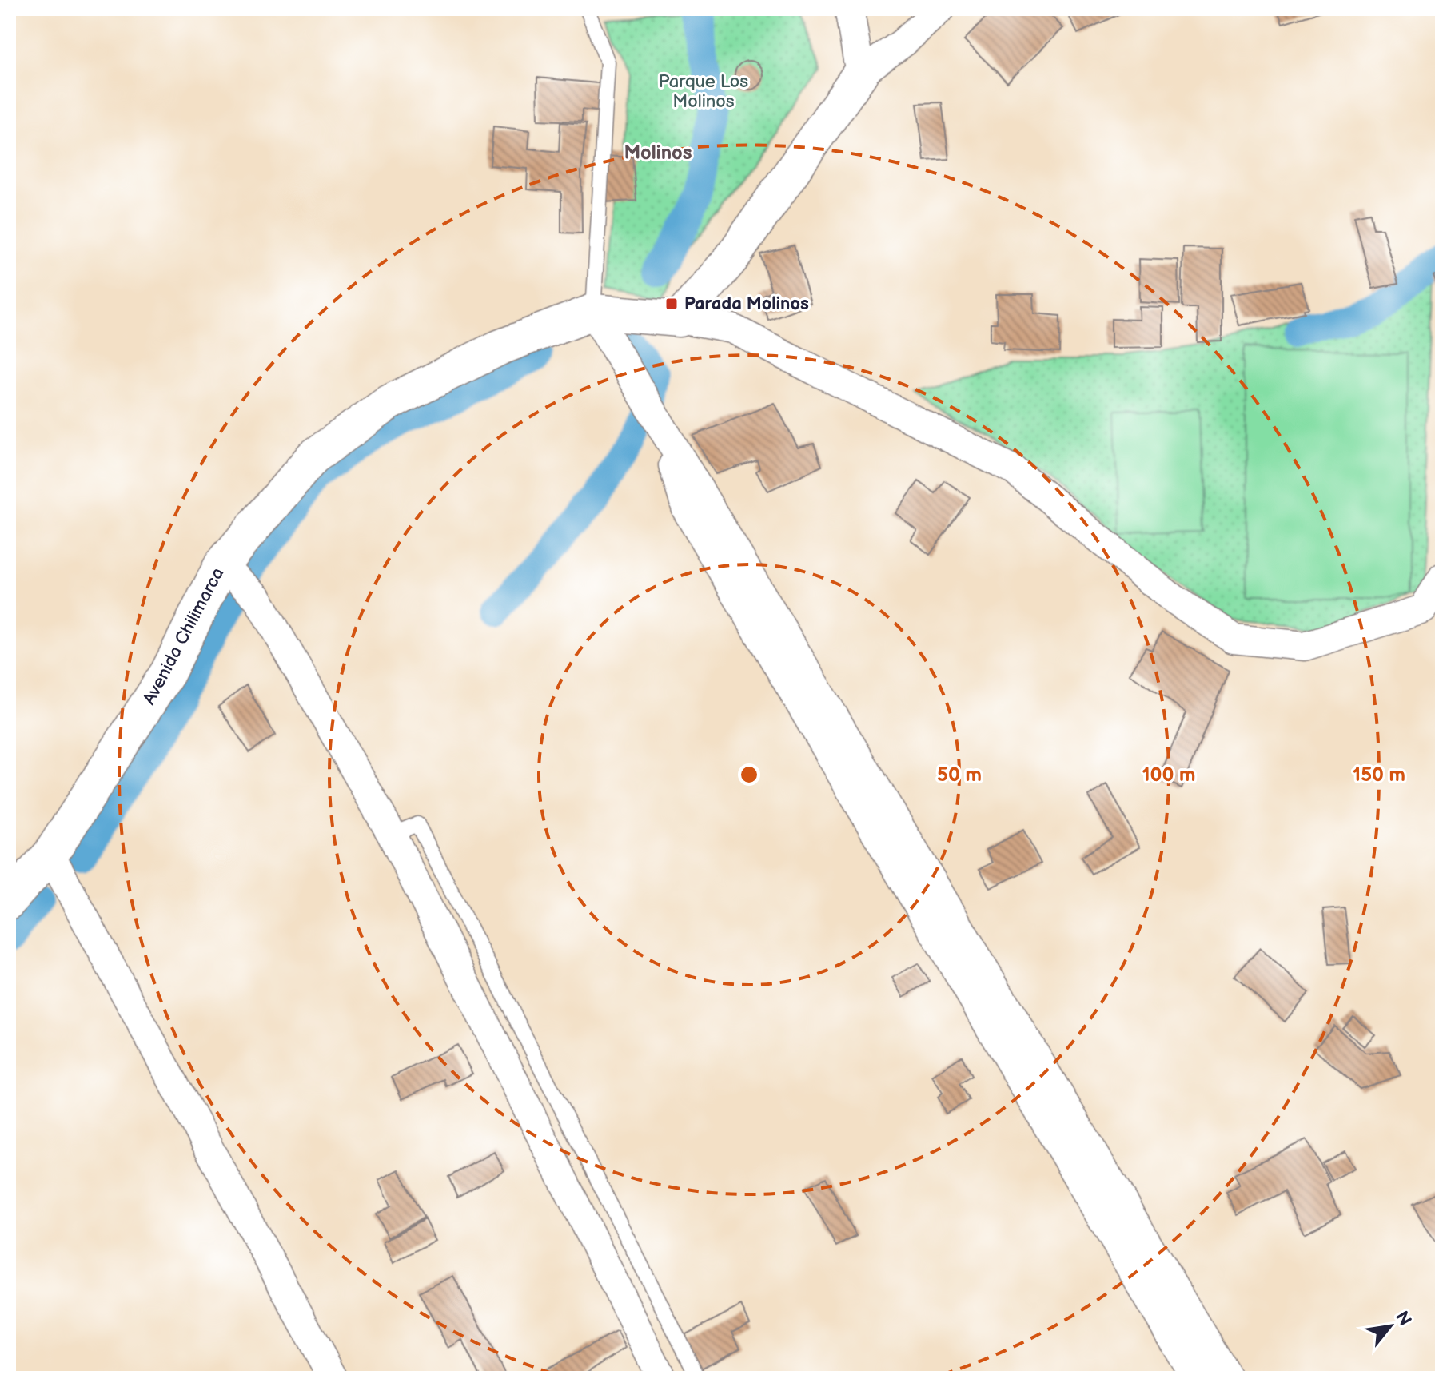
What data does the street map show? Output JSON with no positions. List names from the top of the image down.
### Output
{
  "streets": {
    "street": ["Avenida Chilimarca"]
  },
  "districts": ["Molinos"],
  "parks": ["Parque Los Molinos"],
  "places": {
    "transit": ["Parada Molinos"]
  },
  "north": "top right",
  "rings": ["50 m", "100 m", "150 m"]
}
